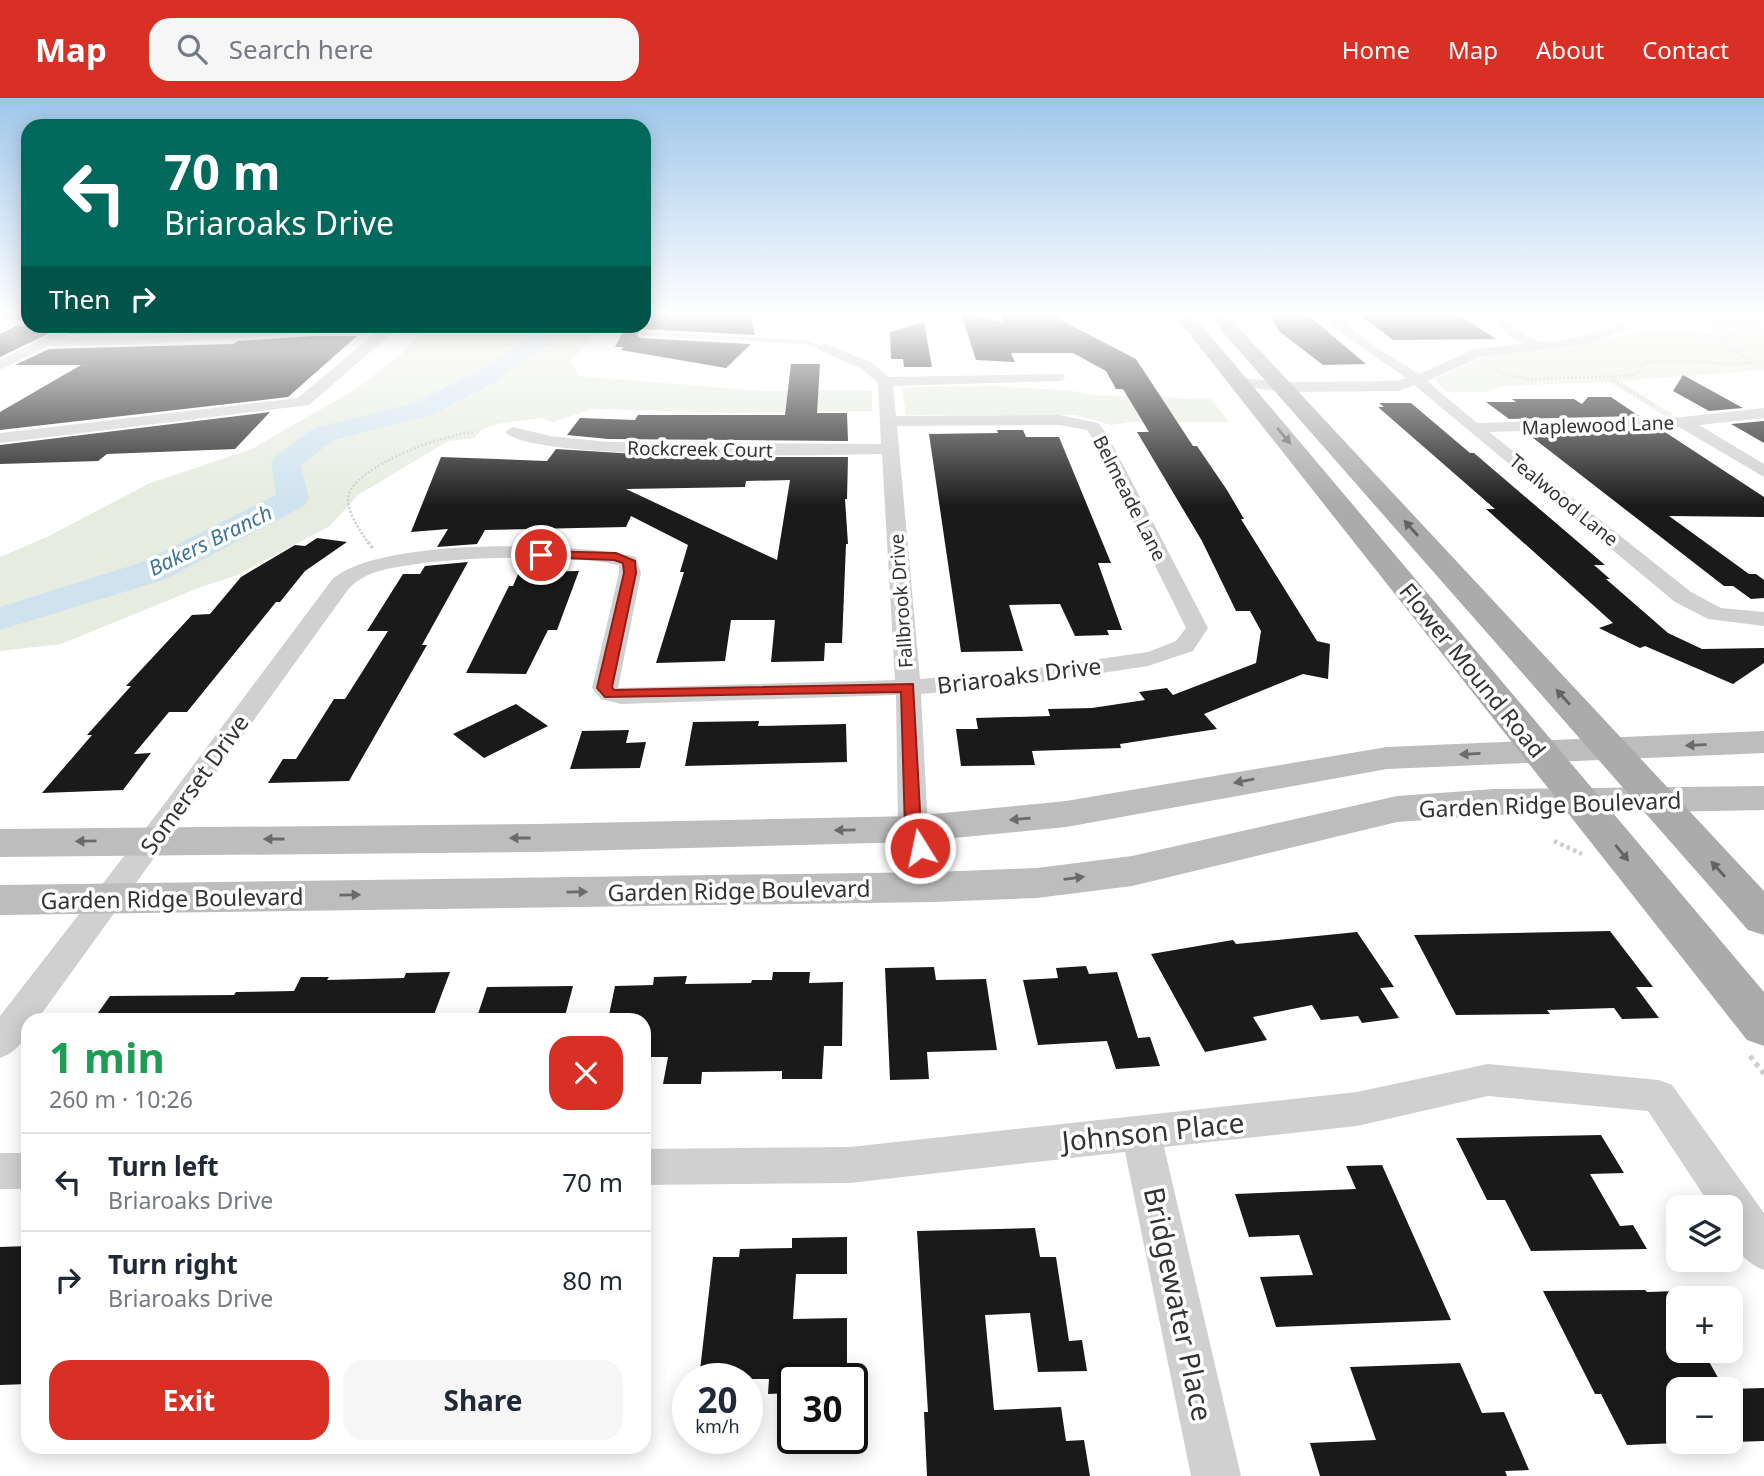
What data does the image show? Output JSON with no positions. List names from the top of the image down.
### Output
{
  "streets": {
    "main road": ["Flower Mound Road", "Garden Ridge Boulevard"],
    "street": [
      "Maplewood Lane",
      "Rockcreek Court",
      "Belmeade Lane",
      "Tealwood Lane",
      "Fallbrook Drive",
      "Briaroaks Drive",
      "Somerset Drive",
      "Johnson Place",
      "Bridgewater Place"
    ]
  },
  "crossings": [
    ["Maplewood Lane", "Tealwood Lane"],
    ["Rockcreek Court", "Fallbrook Drive"],
    ["Belmeade Lane", "Fallbrook Drive"],
    ["Belmeade Lane", "Briaroaks Drive"],
    ["Fallbrook Drive", "Briaroaks Drive"],
    ["Fallbrook Drive", "Garden Ridge Boulevard"],
    ["Flower Mound Road", "Garden Ridge Boulevard"],
    ["Briaroaks Drive", "Somerset Drive"],
    ["Somerset Drive", "Garden Ridge Boulevard"],
    ["Johnson Place", "Bridgewater Place"]
  ],
  "water": ["Bakers Branch"],
  "page": {
    "header": "Map",
    "search": "Search here",
    "nav": [
      "Home",
      "Map",
      "About",
      "Contact"
    ],
    "turn": ["70 m", "Briaroaks Drive"],
    "then": "Then",
    "heading": ["1 min", "260 m · 10:26"],
    "list": [
      {
        "name": "Turn left",
        "note": "Briaroaks Drive",
        "value": "70 m"
      },
      {
        "name": "Turn right",
        "note": "Briaroaks Drive",
        "value": "80 m"
      }
    ],
    "map_buttons": ["+", "−"],
    "buttons": ["Exit", "Share"],
    "speed": "20 km/h",
    "limit": "30"
  }
}
